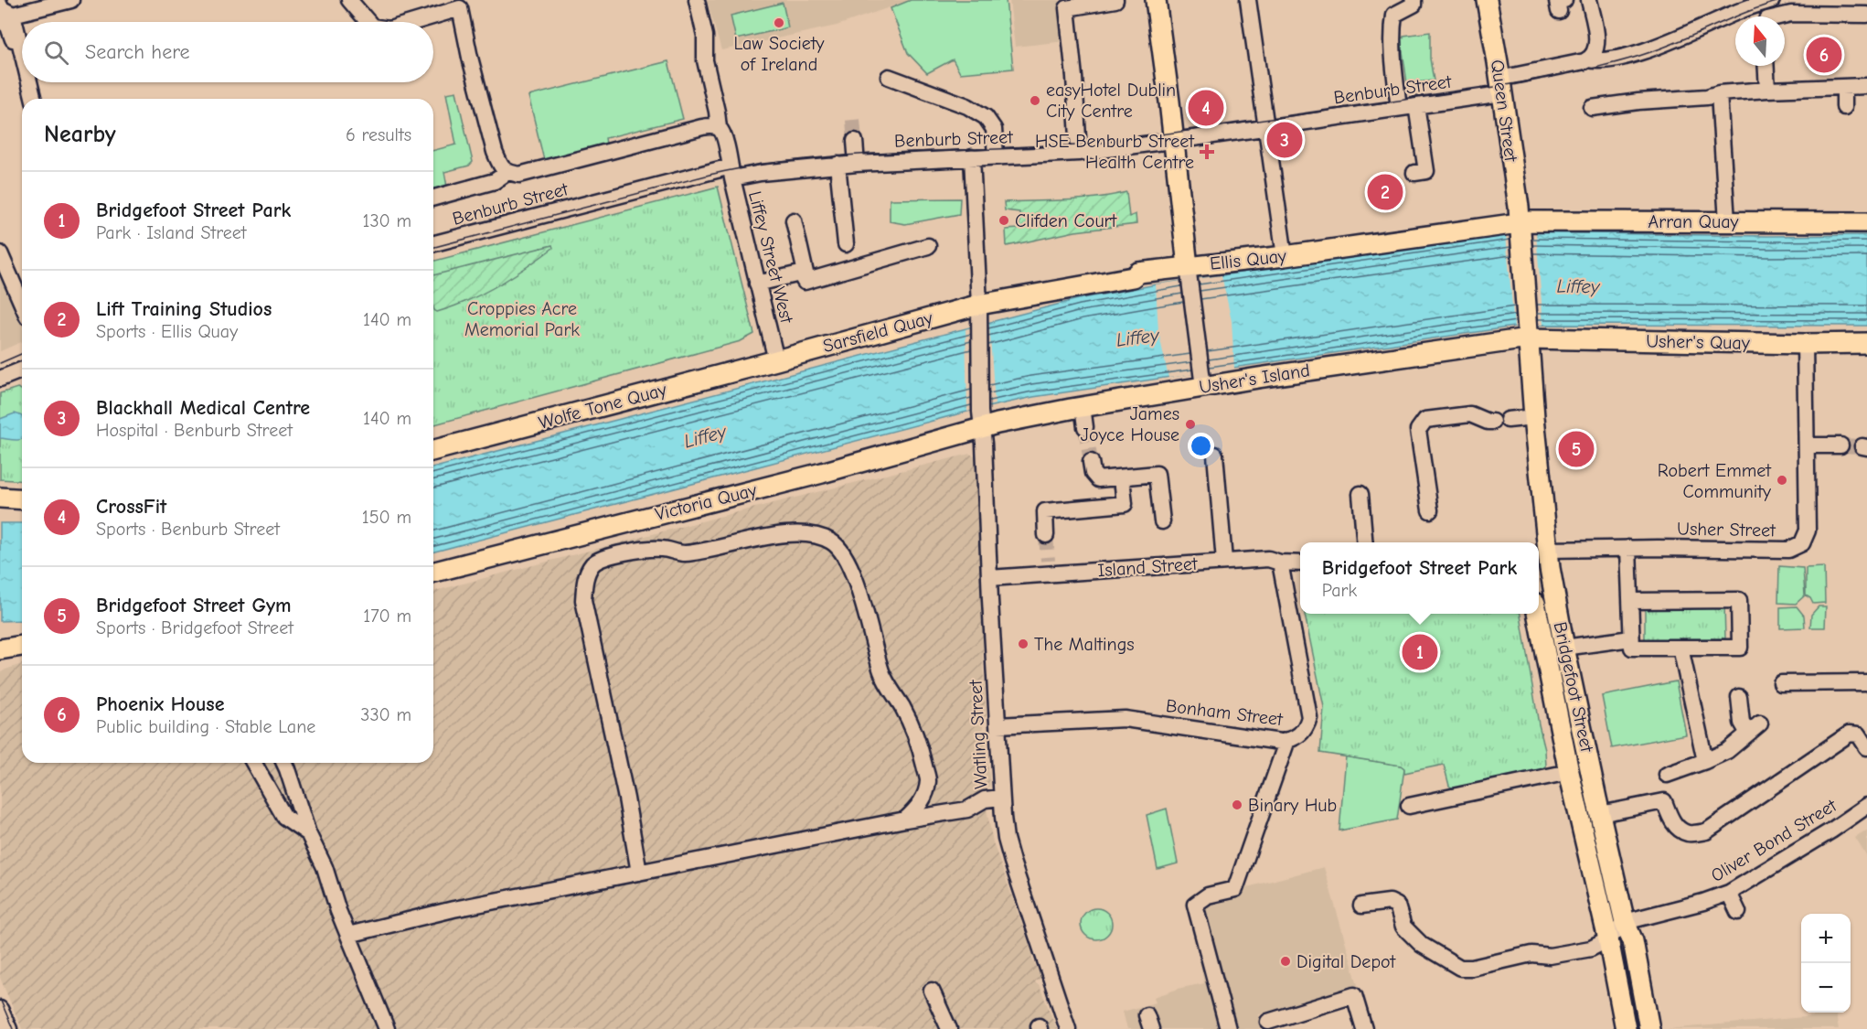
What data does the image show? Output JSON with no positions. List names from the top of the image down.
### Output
{
  "streets": {
    "main road": [
      "Queen Street",
      "Arran Quay",
      "Ellis Quay",
      "Sarsfield Quay",
      "Usher's Quay",
      "Usher's Island",
      "Wolfe Tone Quay",
      "Victoria Quay",
      "Bridgefoot Street"
    ],
    "street": [
      "Benburb Street",
      "Liffey Street West",
      "Usher Street",
      "Island Street",
      "Bonham Street",
      "Watling Street",
      "Oliver Bond Street"
    ]
  },
  "crossings": [
    ["Benburb Street", "Queen Street"],
    ["Benburb Street", "Liffey Street West"],
    ["Benburb Street", "Watling Street"],
    ["Queen Street", "Arran Quay"],
    ["Queen Street", "Ellis Quay"],
    ["Queen Street", "Usher's Quay"],
    ["Queen Street", "Usher's Island"],
    ["Queen Street", "Bridgefoot Street"],
    ["Arran Quay", "Ellis Quay"],
    ["Liffey Street West", "Sarsfield Quay"],
    ["Liffey Street West", "Wolfe Tone Quay"],
    ["Ellis Quay", "Sarsfield Quay"],
    ["Ellis Quay", "Watling Street"],
    ["Sarsfield Quay", "Wolfe Tone Quay"],
    ["Sarsfield Quay", "Watling Street"],
    ["Usher's Quay", "Usher's Island"],
    ["Usher's Quay", "Usher Street"],
    ["Usher's Quay", "Bridgefoot Street"],
    ["Usher's Island", "Victoria Quay"],
    ["Usher's Island", "Bridgefoot Street"],
    ["Usher's Island", "Watling Street"],
    ["Victoria Quay", "Watling Street"],
    ["Usher Street", "Bridgefoot Street"],
    ["Island Street", "Bonham Street"],
    ["Island Street", "Watling Street"],
    ["Bridgefoot Street", "Oliver Bond Street"],
    ["Bonham Street", "Watling Street"]
  ],
  "water": ["Liffey"],
  "parks": ["Croppies Acre Memorial Park"],
  "places": {
    "other": [
      "Law Society of Ireland",
      "easyHotel Dublin City Centre",
      "Clifden Court",
      "James Joyce House",
      "Robert Emmet Community",
      "The Maltings",
      "Binary Hub",
      "Digital Depot"
    ],
    "health": ["HSE Benburb Street Health Centre"]
  },
  "north": "top",
  "page": {
    "search": "Search here",
    "pins": [
      "6",
      "4",
      "3",
      "2",
      "5",
      "1"
    ],
    "heading": ["Nearby", "6 results"],
    "list": [
      {
        "mark": "1",
        "name": "Bridgefoot Street Park",
        "note": "Park · Island Street",
        "value": "130 m"
      },
      {
        "mark": "2",
        "name": "Lift Training Studios",
        "note": "Sports · Ellis Quay",
        "value": "140 m"
      },
      {
        "mark": "3",
        "name": "Blackhall Medical Centre",
        "note": "Hospital · Benburb Street",
        "value": "140 m"
      },
      {
        "mark": "4",
        "name": "CrossFit",
        "note": "Sports · Benburb Street",
        "value": "150 m"
      },
      {
        "mark": "5",
        "name": "Bridgefoot Street Gym",
        "note": "Sports · Bridgefoot Street",
        "value": "170 m"
      },
      {
        "mark": "6",
        "name": "Phoenix House",
        "note": "Public building · Stable Lane",
        "value": "330 m"
      }
    ],
    "popup": ["Bridgefoot Street Park", "Park"],
    "map_buttons": ["+", "−"]
  }
}
